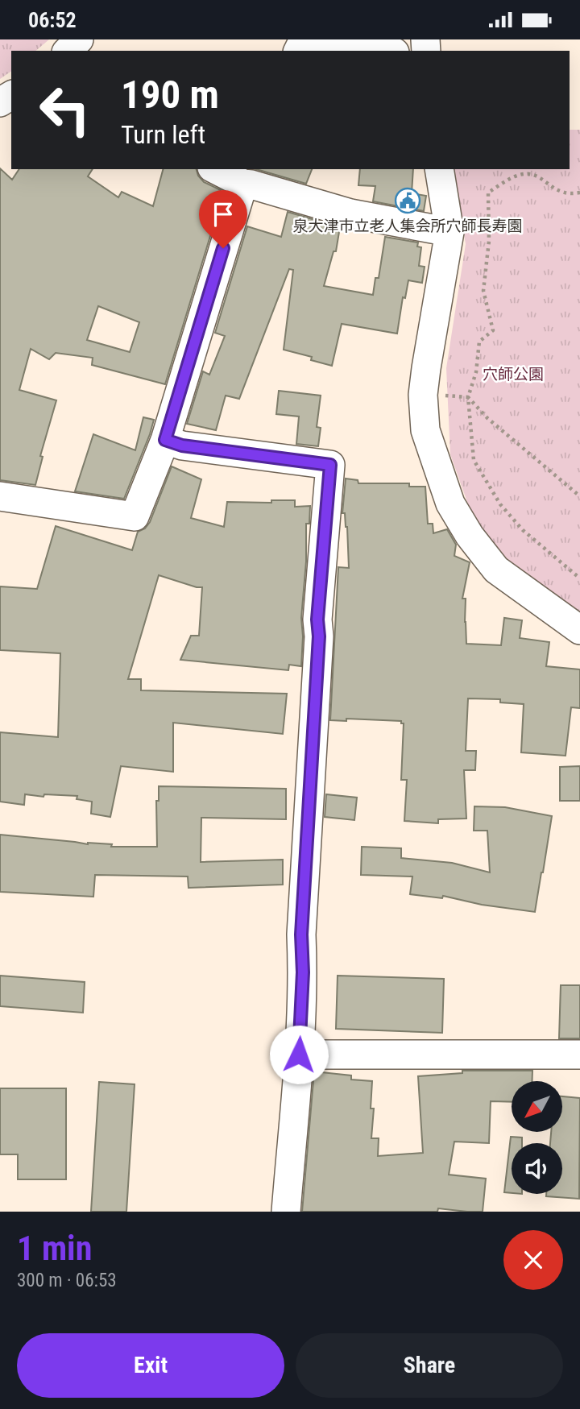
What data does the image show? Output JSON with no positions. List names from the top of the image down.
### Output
{
  "parks": ["穴師公園"],
  "places": {
    "public building": ["泉大津市立老人集会所穴師長寿園"]
  },
  "north": "bottom left",
  "page": {
    "status": "06:52",
    "turn": ["190 m", "Turn left"],
    "heading": ["1 min", "300 m · 06:53"],
    "buttons": ["Exit", "Share"]
  }
}
